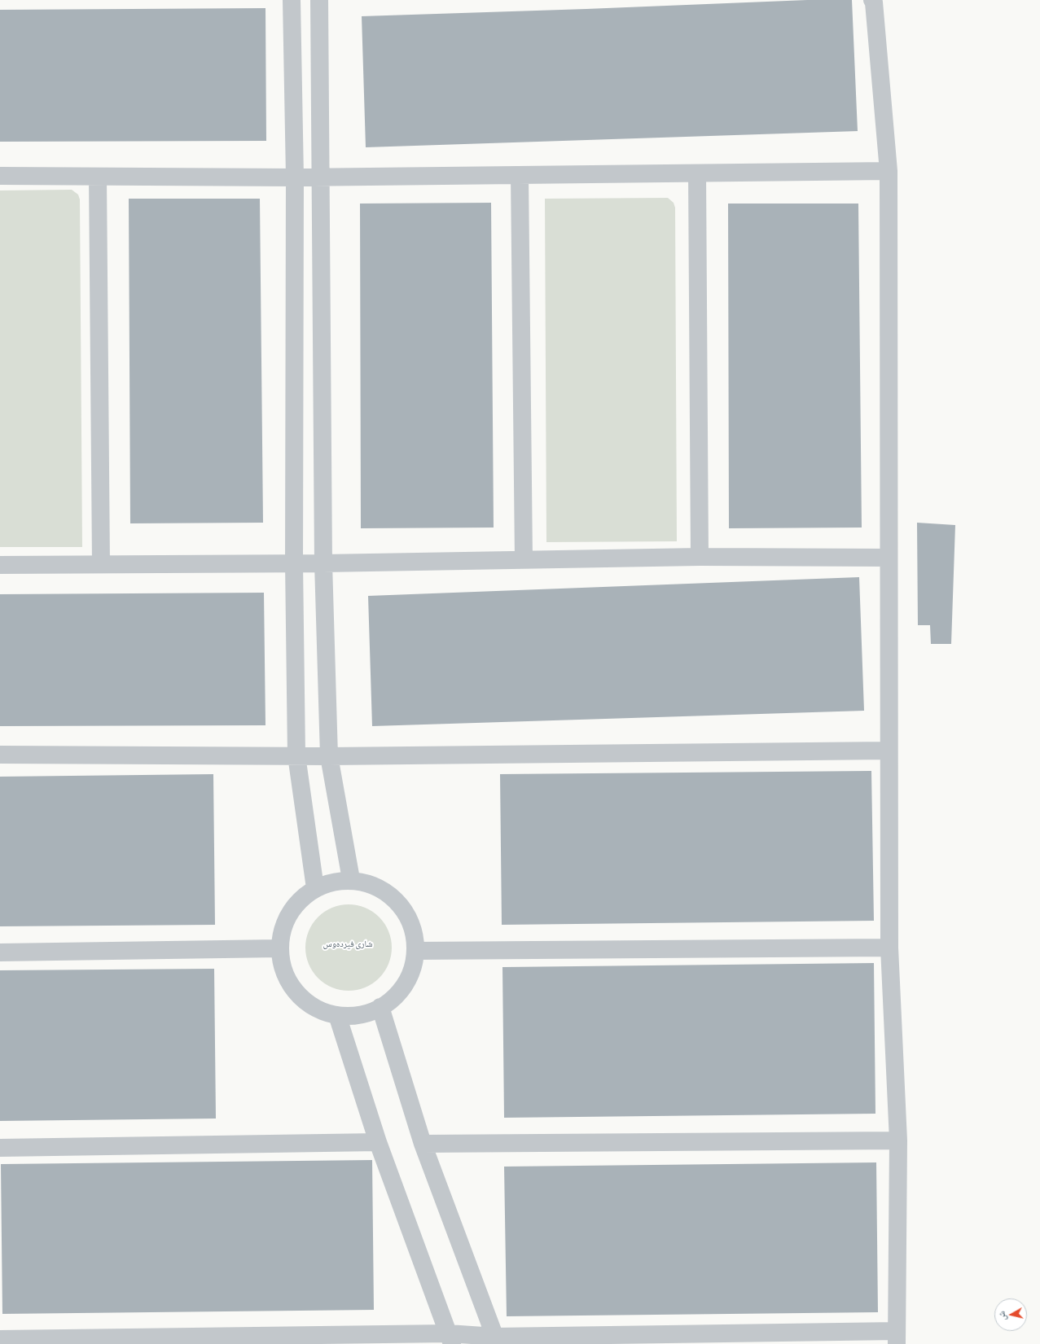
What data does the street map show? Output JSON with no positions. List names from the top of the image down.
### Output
{
  "districts": ["شاری فیردەوس"],
  "north": "left"
}
